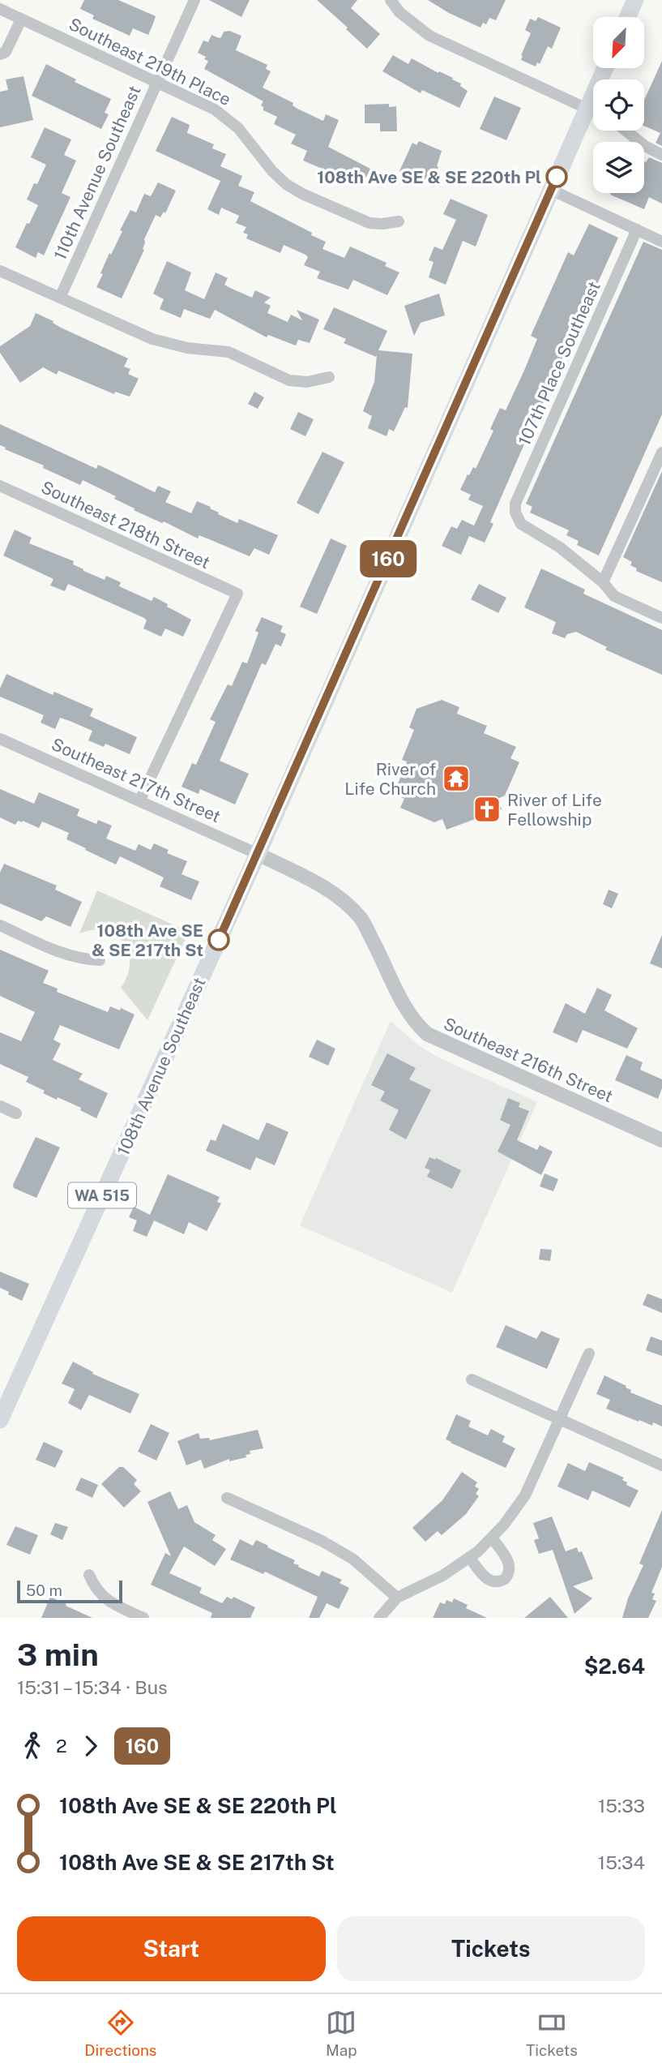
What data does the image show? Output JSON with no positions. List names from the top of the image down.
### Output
{
  "streets": {
    "main road": ["108th Avenue Southeast", "WA 515"],
    "street": [
      "Southeast 219th Place",
      "110th Avenue Southeast",
      "107th Place Southeast",
      "Southeast 218th Street",
      "Southeast 217th Street",
      "Southeast 216th Street"
    ]
  },
  "crossings": [
    ["Southeast 219th Place", "110th Avenue Southeast"],
    ["Southeast 218th Street", "Southeast 217th Street"],
    ["Southeast 217th Street", "Southeast 216th Street"],
    ["Southeast 217th Street", "108th Avenue Southeast"],
    ["Southeast 216th Street", "108th Avenue Southeast"]
  ],
  "places": {
    "other": ["108th Ave SE & SE 220th Pl", "108th Ave SE & SE 217th St"],
    "temple": ["River of Life Church"],
    "church": ["River of Life Fellowship"]
  },
  "lines": ["bus line 160"],
  "scale_bar": "50 m",
  "north": "bottom left",
  "page": {
    "on_map": "160",
    "scale": "50 m",
    "heading": ["3 min", "15:31 – 15:34 · Bus", "$2.64"],
    "legs": ["2", "160"],
    "list": [
      {
        "name": "108th Ave SE & SE 220th Pl",
        "value": "15:33"
      },
      {
        "name": "108th Ave SE & SE 217th St",
        "value": "15:34"
      }
    ],
    "buttons": ["Start", "Tickets"],
    "tabs": ["Directions", "Map", "Tickets"]
  }
}
